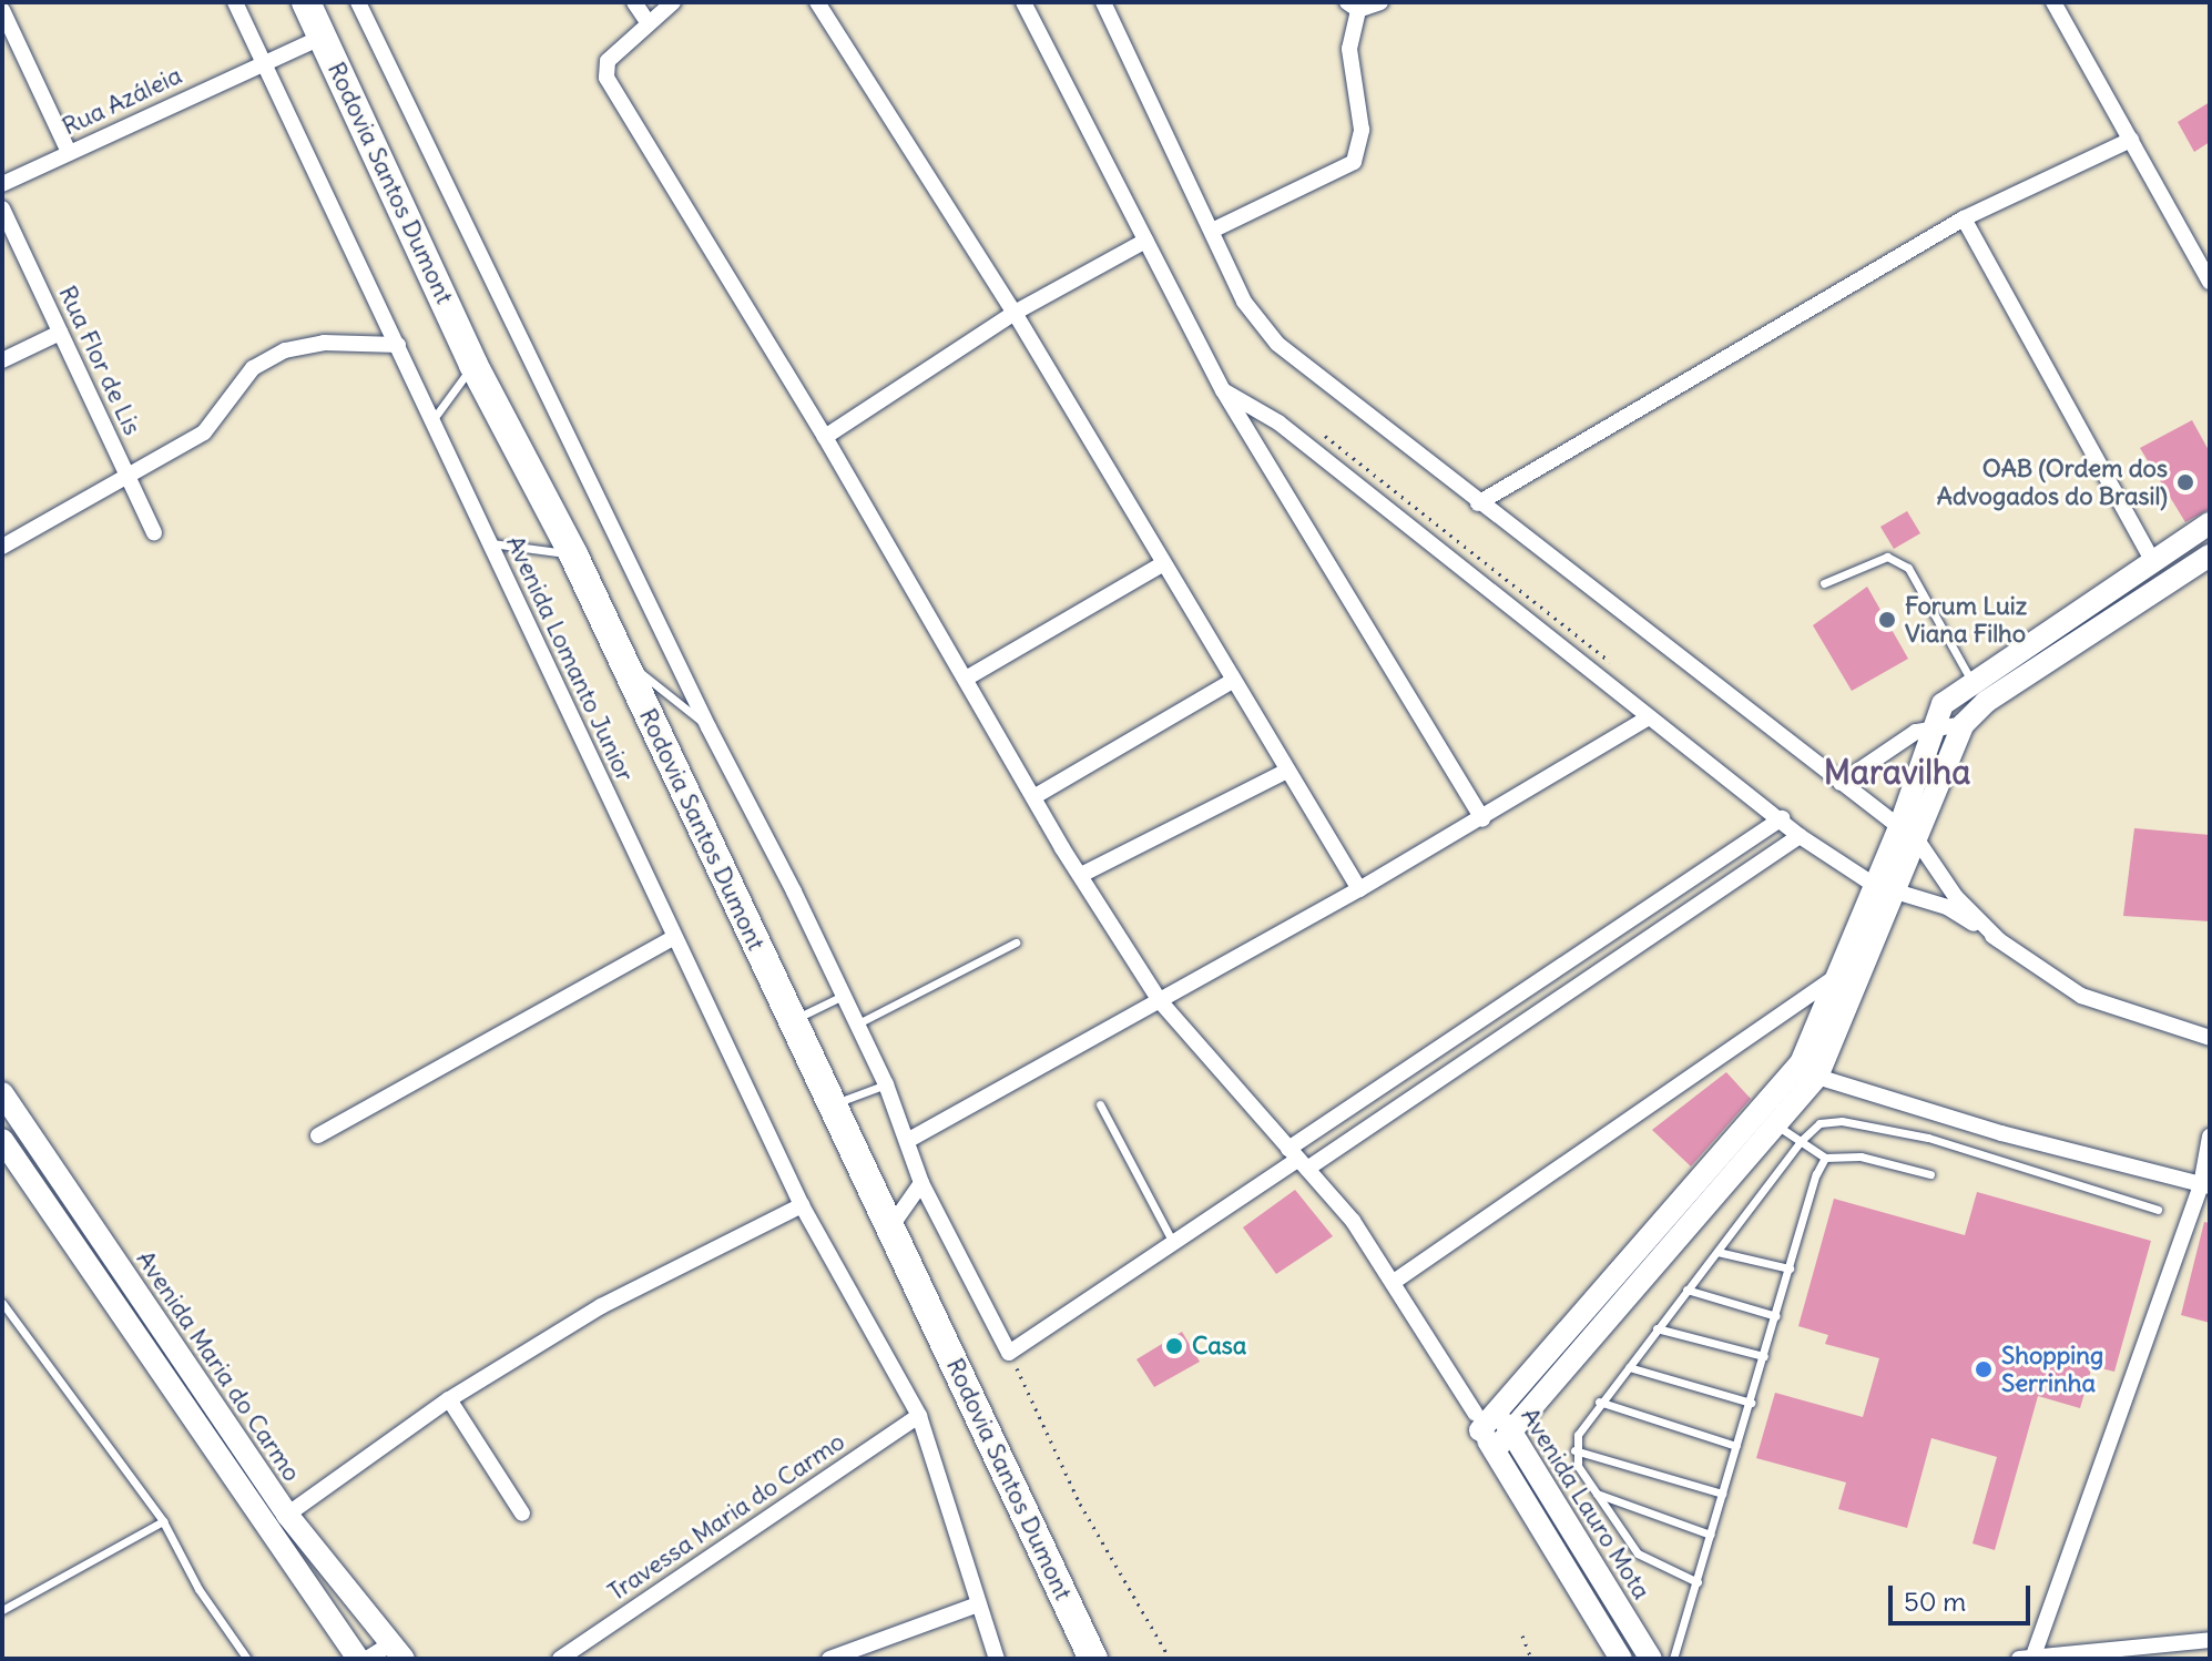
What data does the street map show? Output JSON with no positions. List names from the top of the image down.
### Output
{
  "streets": {
    "highway": ["Rodovia Santos Dumont"],
    "street": [
      "Rua Azáleia",
      "Rua Flor de Lis",
      "Avenida Lomanto Junior",
      "Avenida Maria do Carmo",
      "Avenida Lauro Mota",
      "Travessa Maria do Carmo"
    ]
  },
  "crossings": [
    ["Rua Azáleia", "Rodovia Santos Dumont"],
    ["Rua Azáleia", "Avenida Lomanto Junior"],
    ["Avenida Lomanto Junior", "Travessa Maria do Carmo"]
  ],
  "districts": ["Maravilha"],
  "places": [
    "OAB (Ordem dos Advogados do Brasil)",
    "Forum Luiz Viana Filho",
    "Casa",
    "Shopping Serrinha"
  ],
  "scale_bar": "50 m"
}
